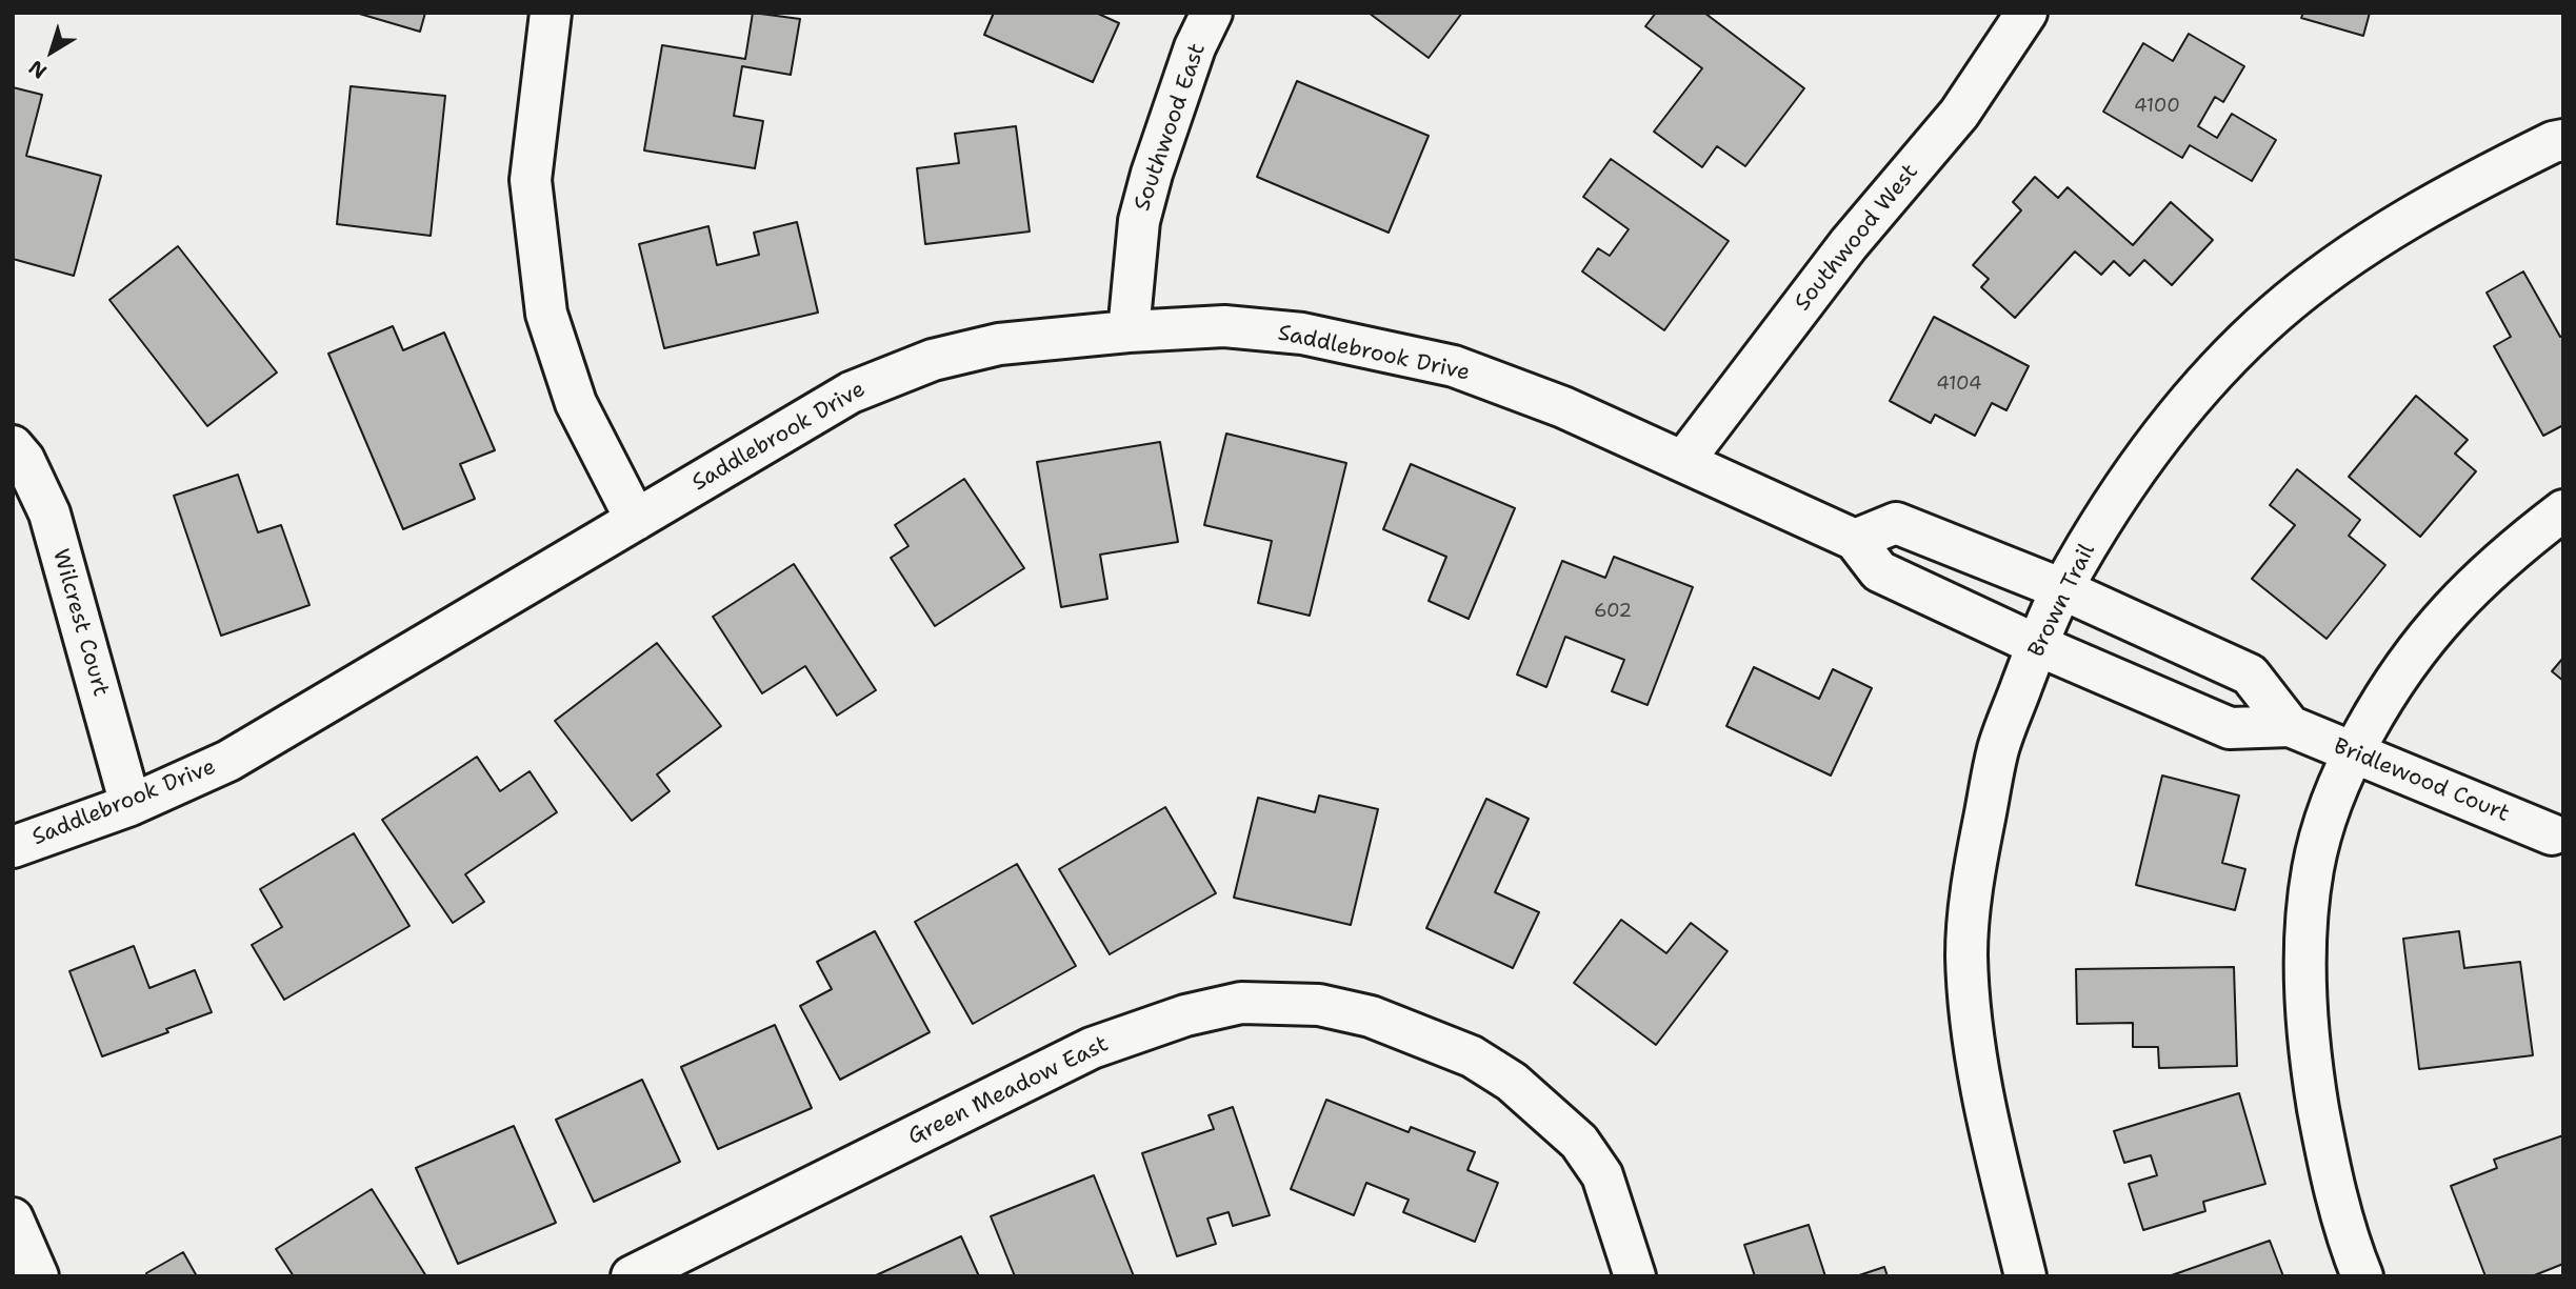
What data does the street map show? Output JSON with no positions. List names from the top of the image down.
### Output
{
  "streets": {
    "street": [
      "Southwood East",
      "Southwood West",
      "Saddlebrook Drive",
      "Brown Trail",
      "Wilcrest Court",
      "Bridlewood Court",
      "Green Meadow East"
    ]
  },
  "crossings": [
    ["Southwood East", "Saddlebrook Drive"],
    ["Southwood West", "Saddlebrook Drive"],
    ["Saddlebrook Drive", "Brown Trail"],
    ["Saddlebrook Drive", "Wilcrest Court"],
    ["Saddlebrook Drive", "Bridlewood Court"],
    ["Brown Trail", "Bridlewood Court"]
  ],
  "house_numbers": ["4100", "4104", "602"],
  "north": "bottom left"
}
